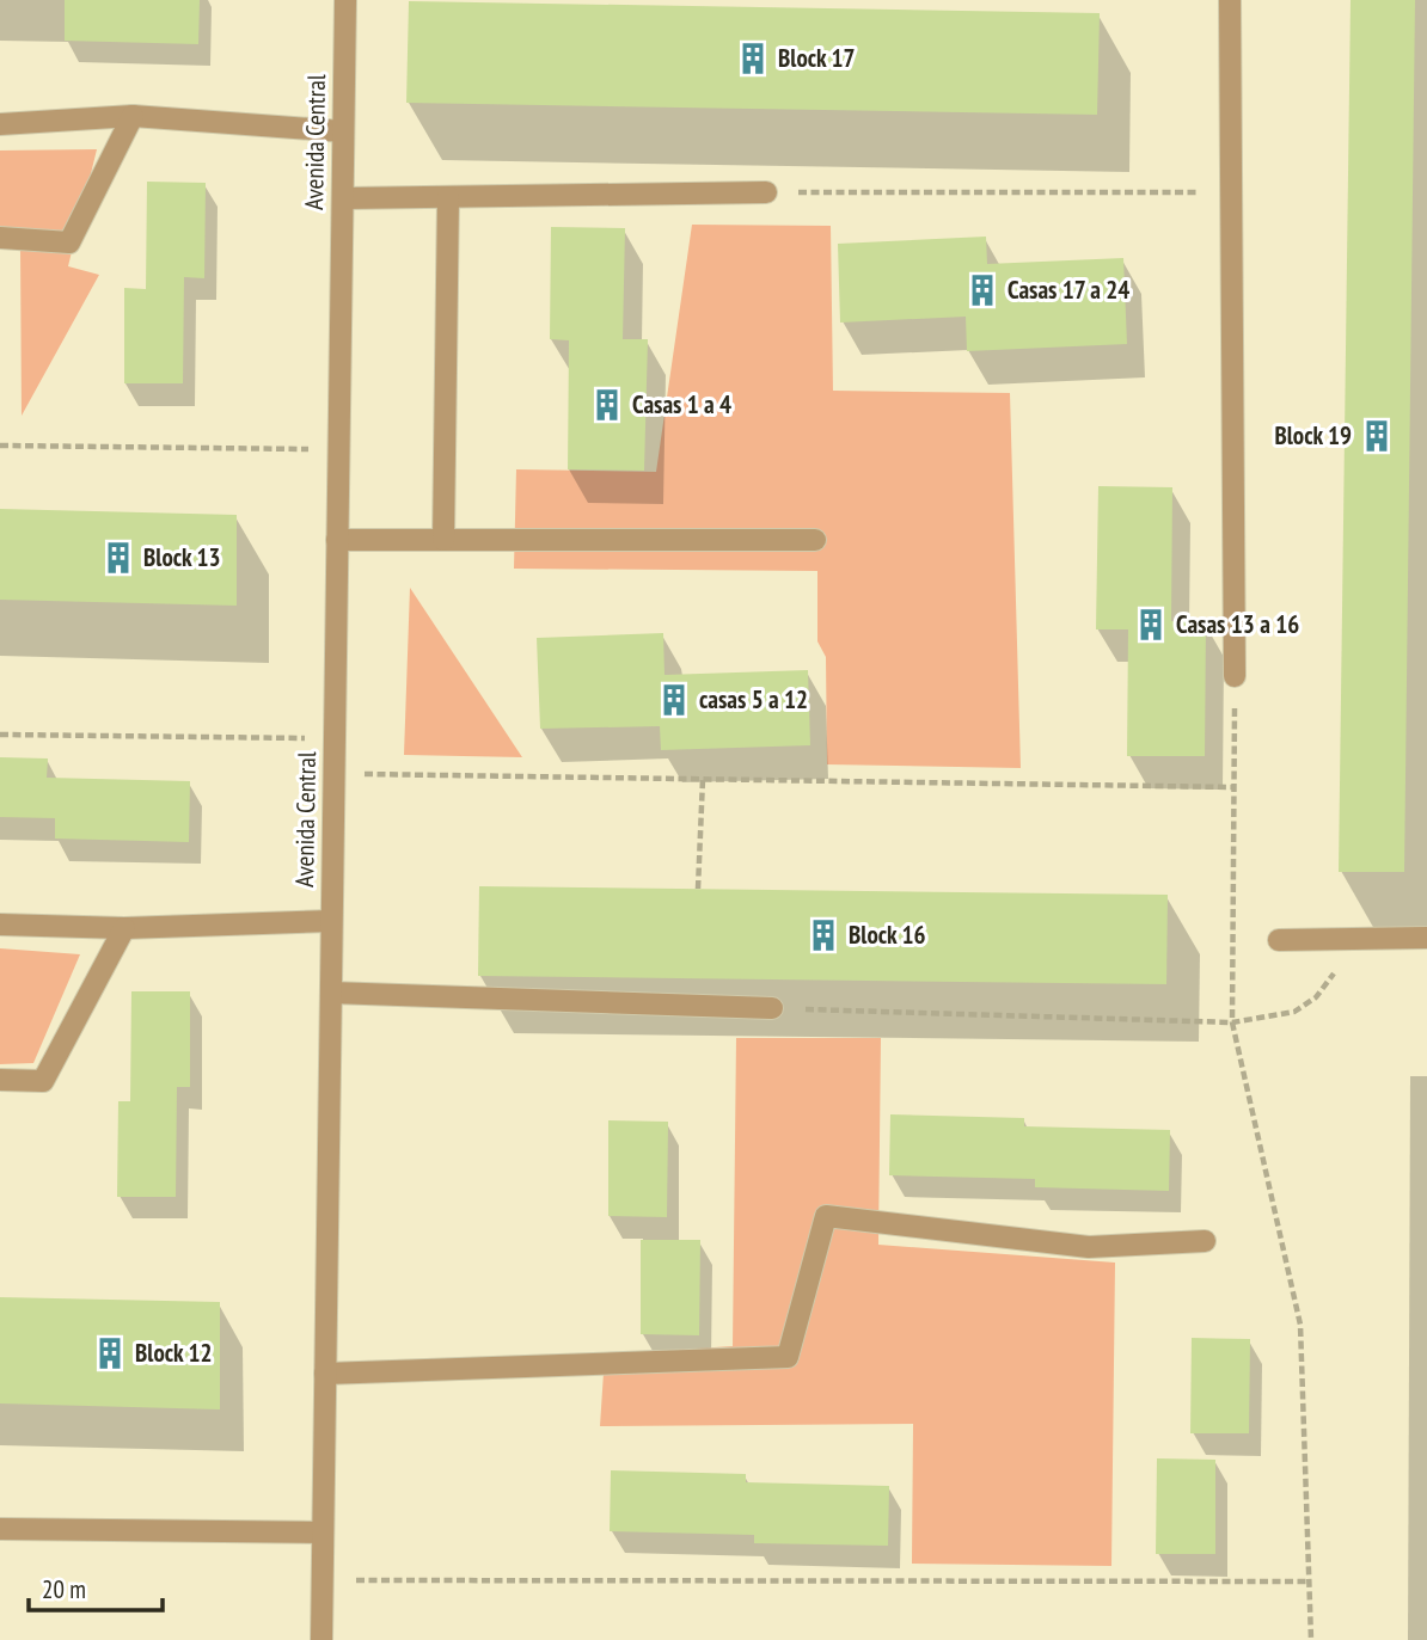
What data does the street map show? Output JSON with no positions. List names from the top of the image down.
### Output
{
  "streets": {
    "street": ["Avenida Central"]
  },
  "places": {
    "building": [
      "Block 17",
      "Casas 17 a 24",
      "Casas 1 a 4",
      "Block 19",
      "Block 13",
      "Casas 13 a 16",
      "casas 5 a 12",
      "Block 16",
      "Block 12"
    ]
  },
  "scale_bar": "20 m"
}
